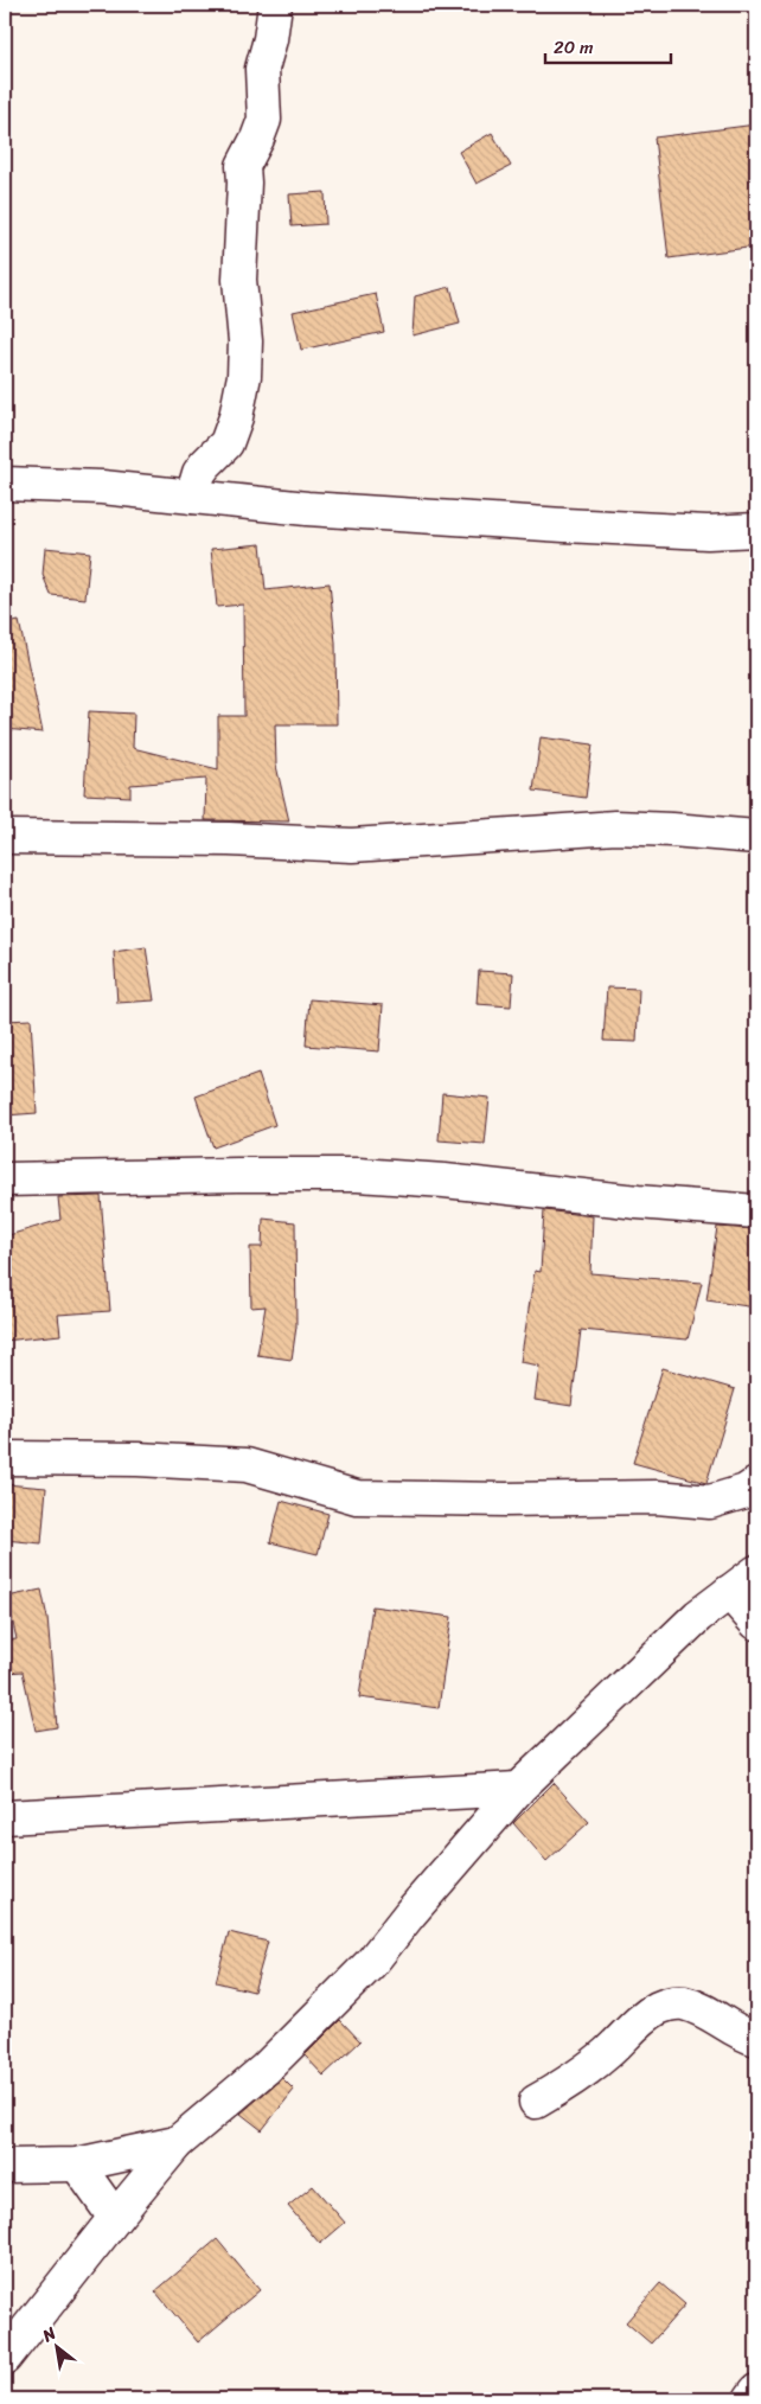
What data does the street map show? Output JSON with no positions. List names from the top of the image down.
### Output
{
  "scale_bar": "20 m",
  "north": "top left"
}
